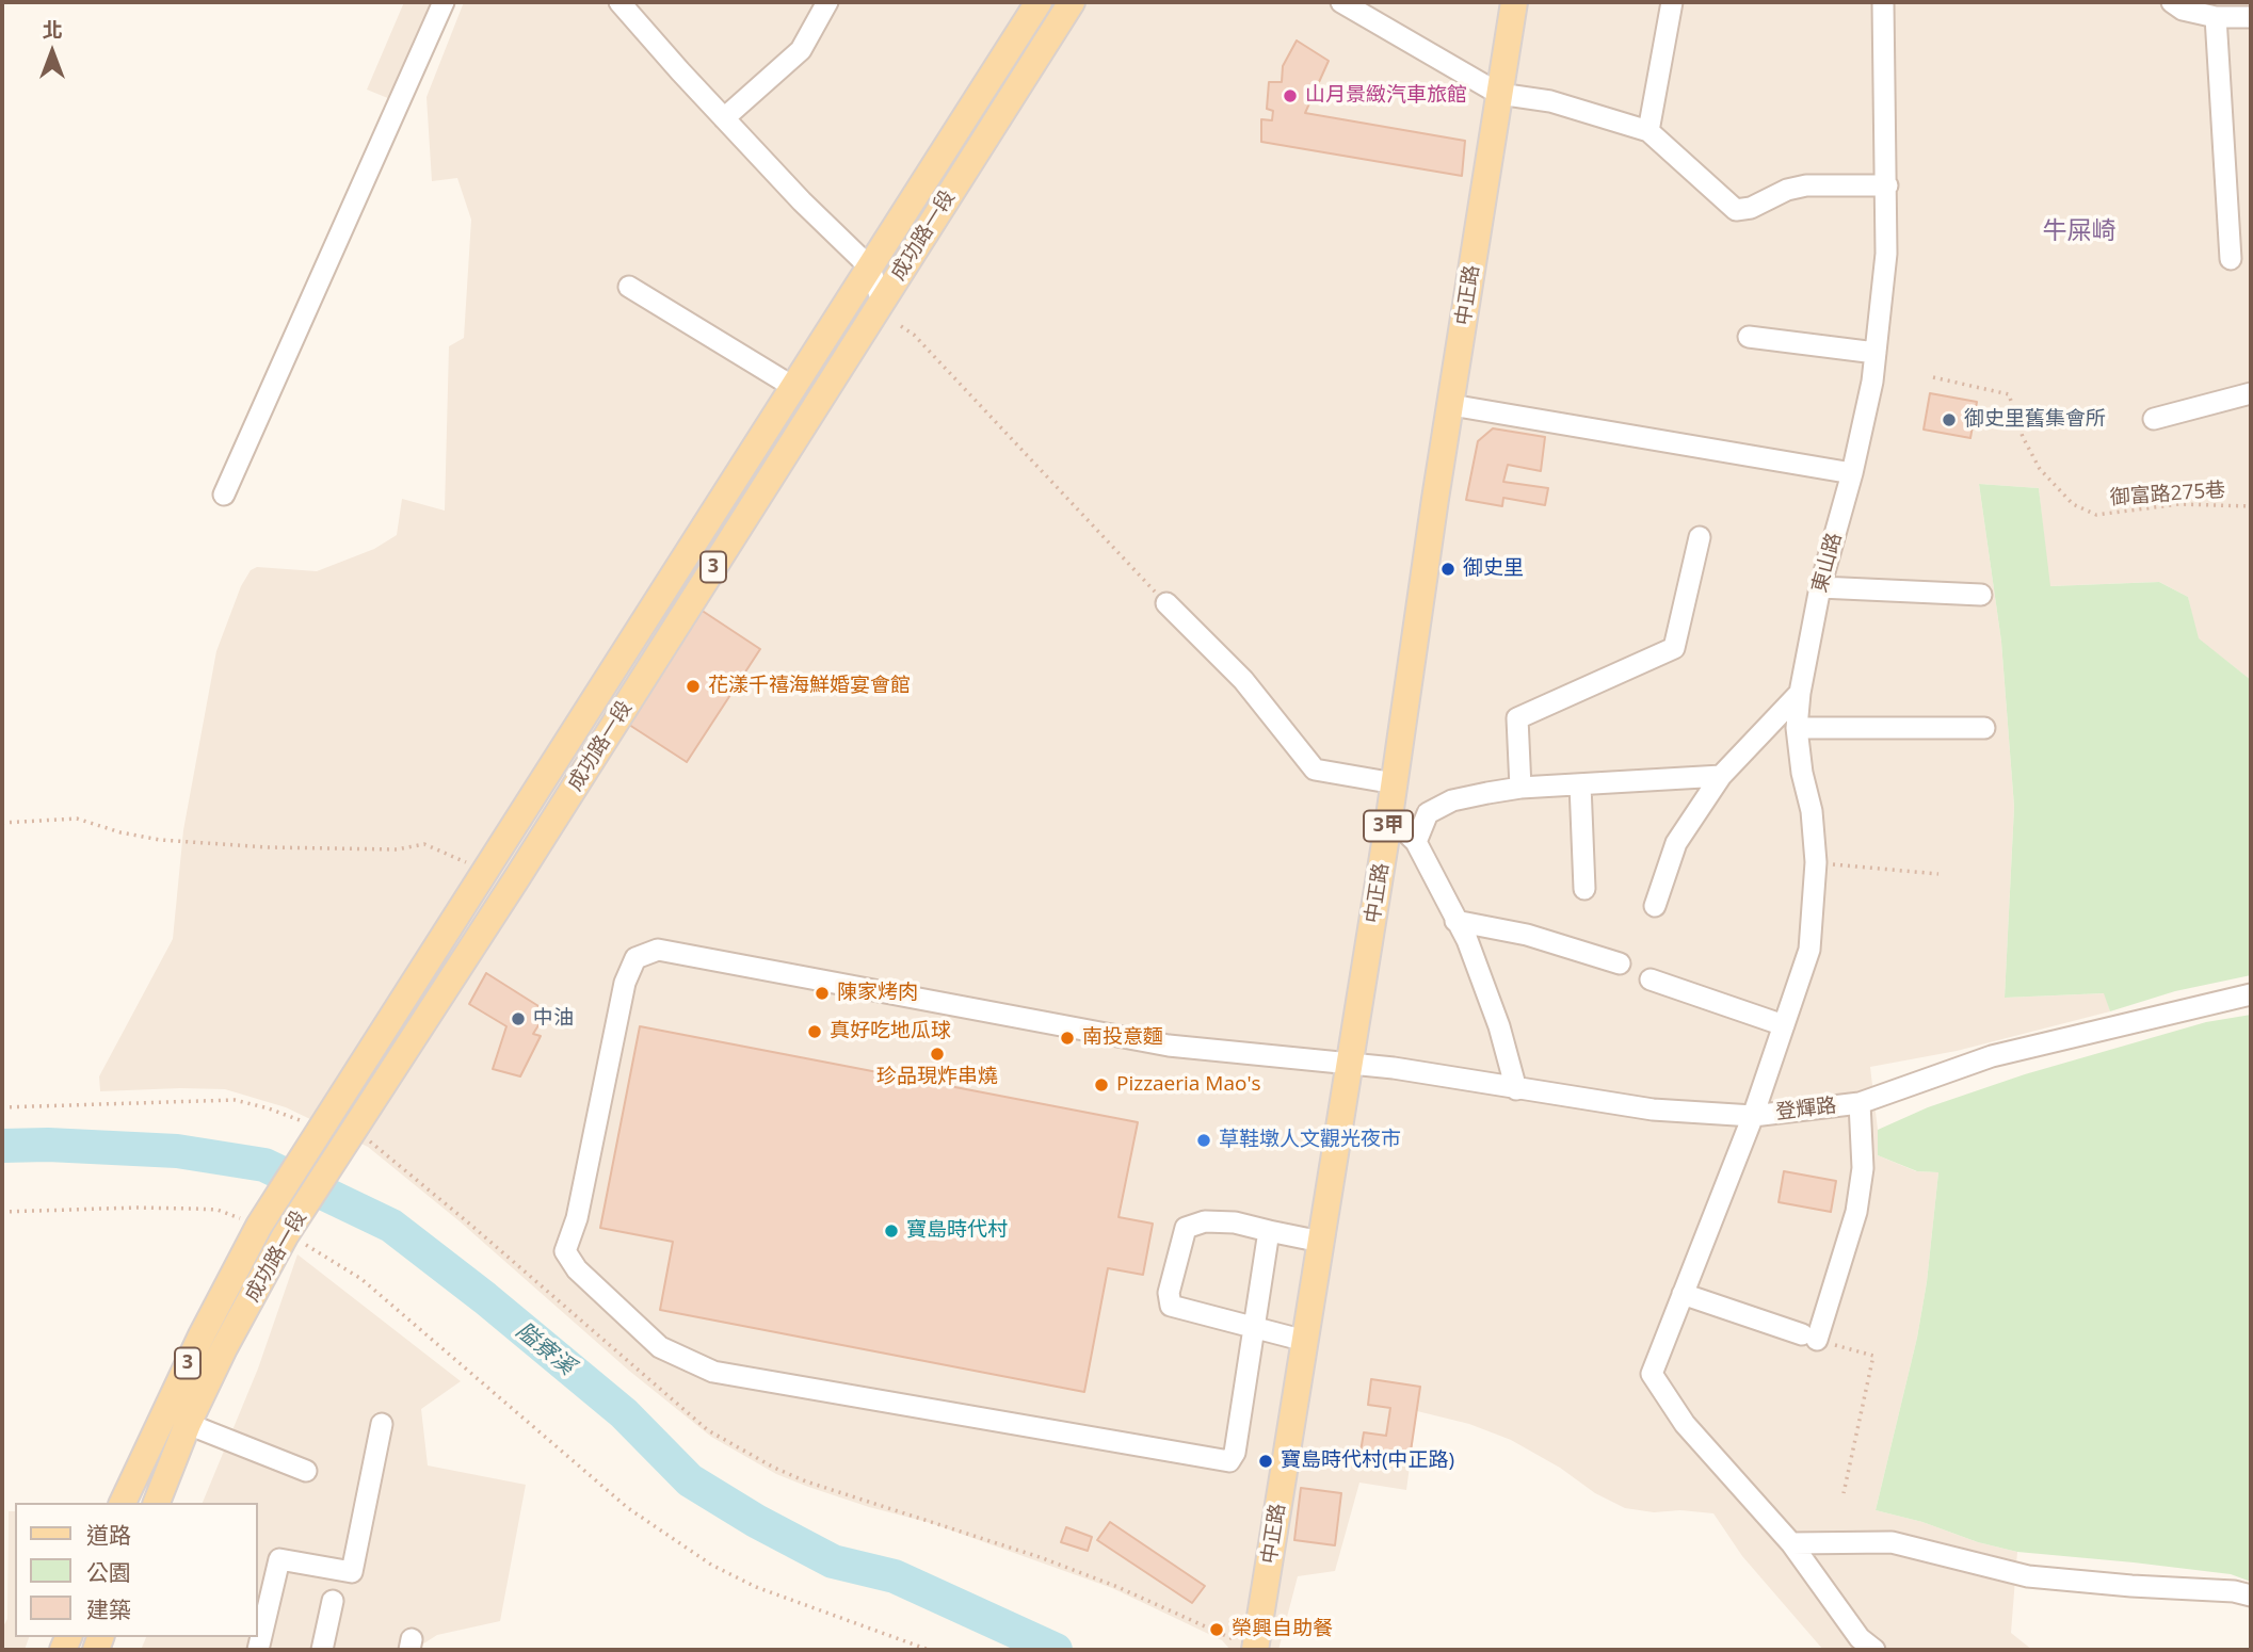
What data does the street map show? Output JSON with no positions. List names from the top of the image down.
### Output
{
  "streets": {
    "main road": [
      "成功路一段",
      "中正路",
      "3",
      "3甲"
    ],
    "street": ["東山路", "登輝路"],
    "path": ["御富路275巷"]
  },
  "crossings": [
    ["中正路", "登輝路"],
    ["東山路", "登輝路"]
  ],
  "districts": ["牛屎崎"],
  "water": ["隘寮溪"],
  "places": [
    "山月景緻汽車旅館",
    "御史里舊集會所",
    "御史里",
    "花漾千禧海鮮婚宴會館",
    "陳家烤肉",
    "中油",
    "真好吃地瓜球",
    "南投意麵",
    "珍品現炸串燒",
    "Pizzaeria Mao's",
    "草鞋墩人文觀光夜市",
    "寶島時代村",
    "寶島時代村(中正路)",
    "榮興自助餐"
  ],
  "legend": ["道路", "公園", "建築"],
  "north": "top"
}
